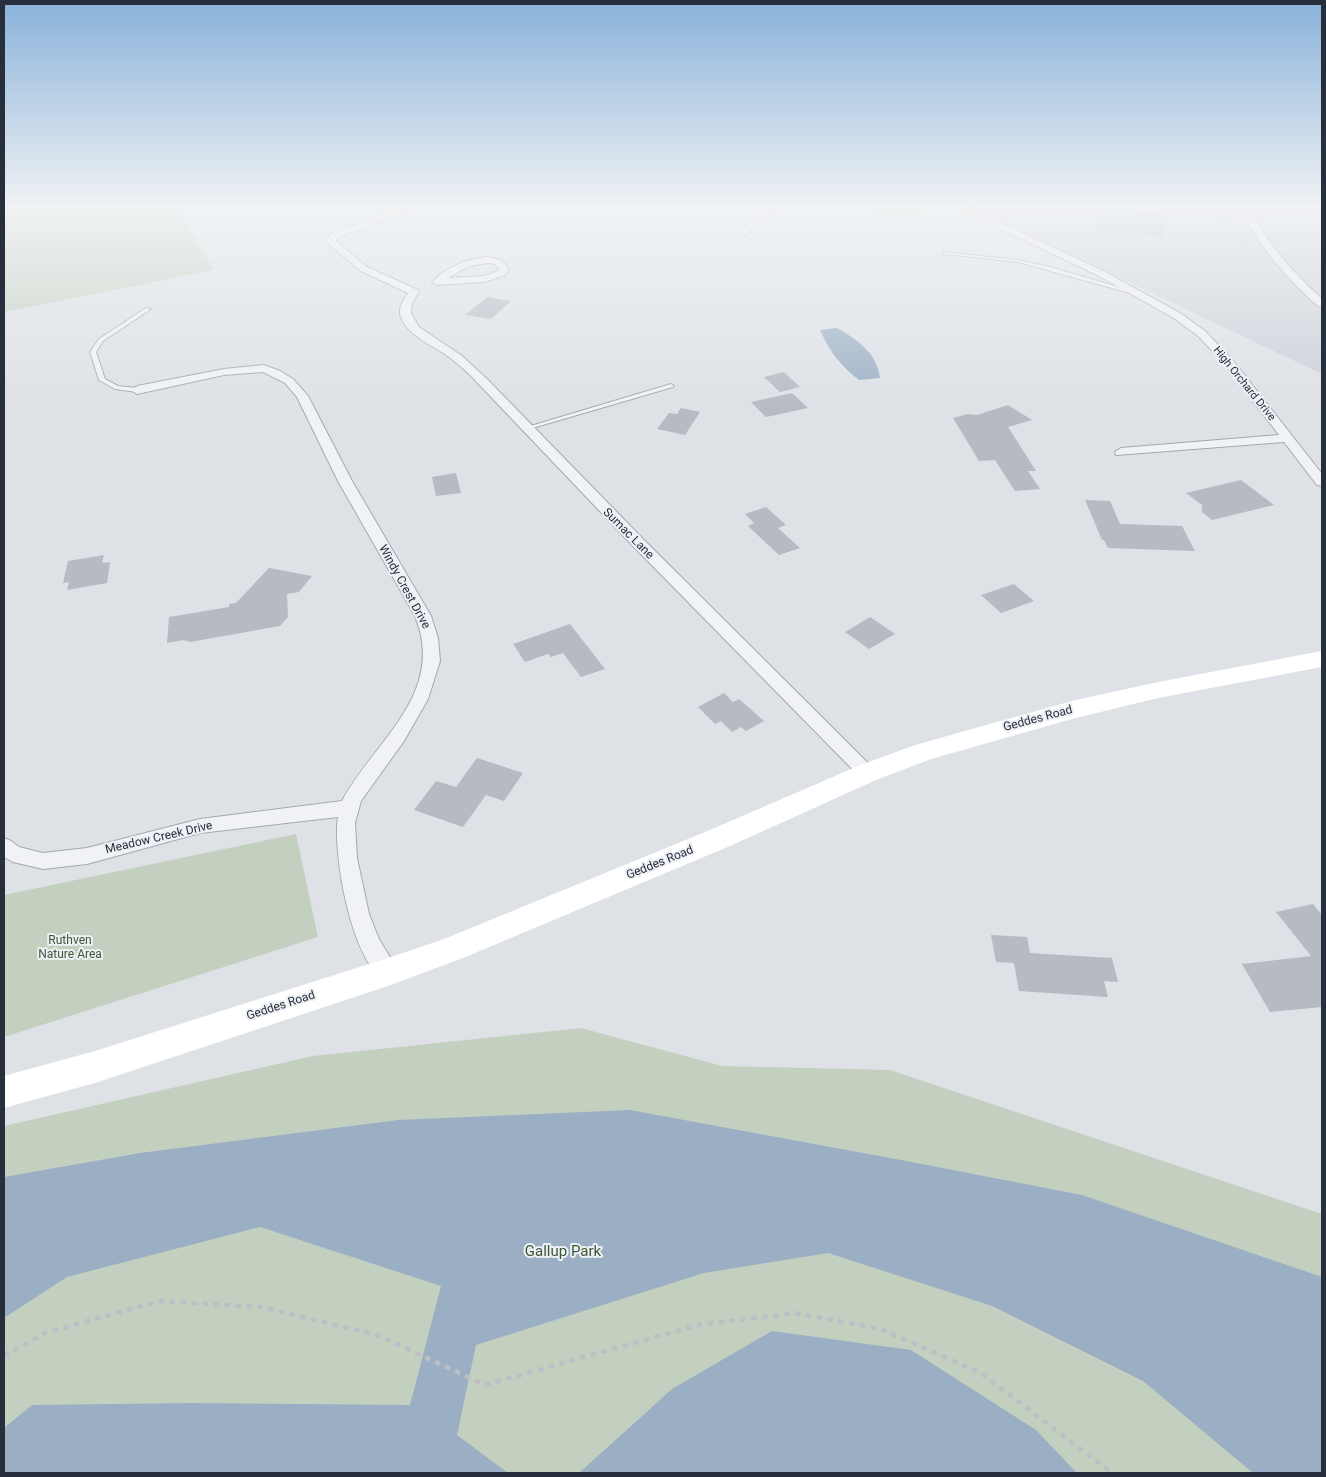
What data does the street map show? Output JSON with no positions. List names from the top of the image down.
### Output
{
  "streets": {
    "main road": ["Geddes Road"],
    "street": [
      "High Orchard Drive",
      "Sumac Lane",
      "Windy Crest Drive",
      "Meadow Creek Drive"
    ]
  },
  "crossings": [
    ["Sumac Lane", "Geddes Road"],
    ["Windy Crest Drive", "Geddes Road"],
    ["Windy Crest Drive", "Meadow Creek Drive"]
  ],
  "parks": ["Ruthven Nature Area", "Gallup Park"]
}
